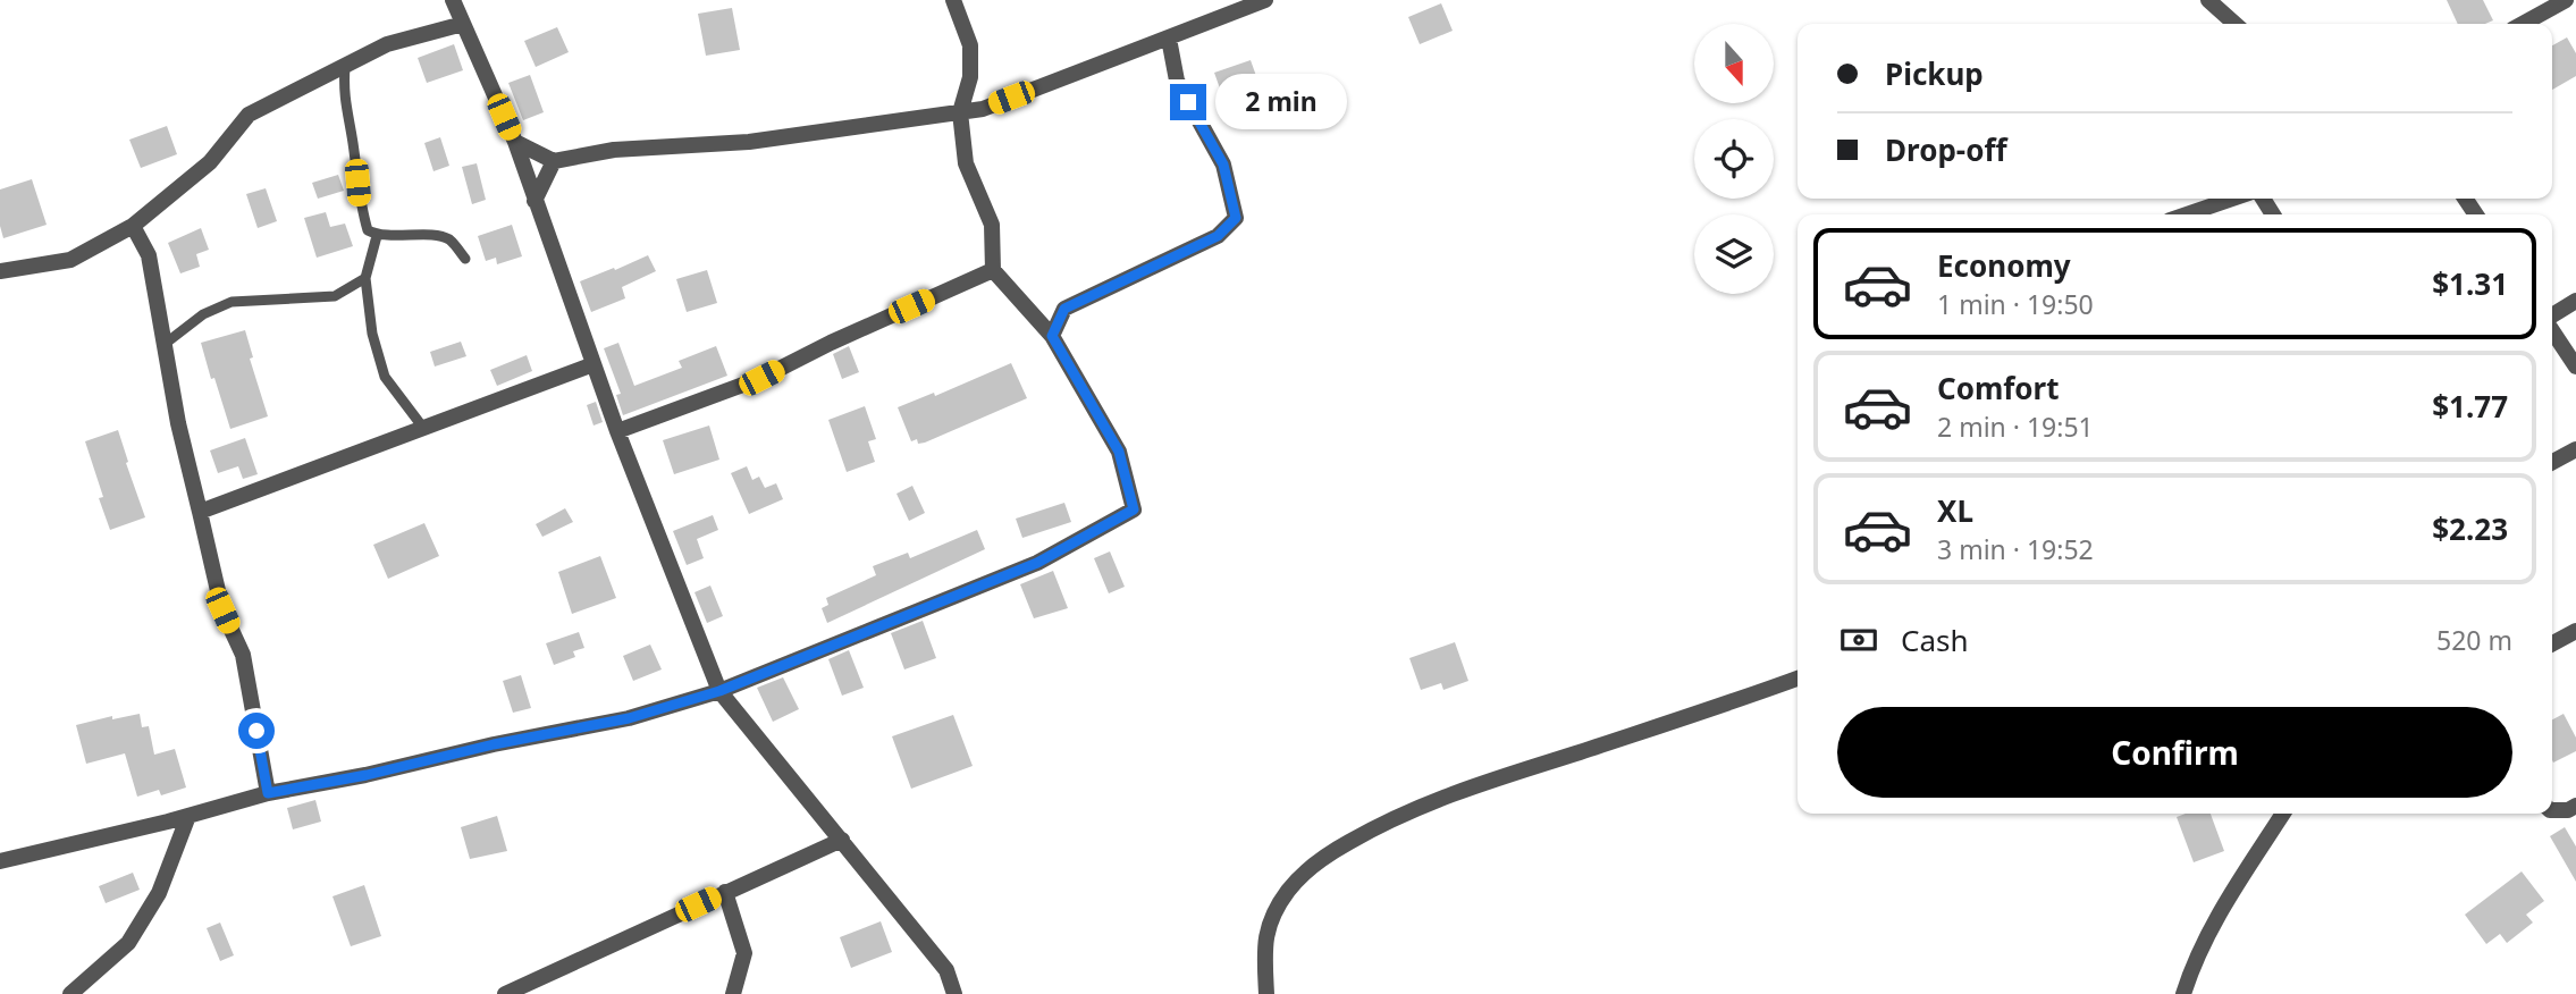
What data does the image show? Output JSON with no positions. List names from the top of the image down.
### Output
{
  "north": "bottom",
  "page": {
    "banner": ["Pickup", "Drop-off"],
    "bubble": "2 min",
    "list": [
      {
        "name": "Economy",
        "note": "1 min · 19:50",
        "value": "$1.31"
      },
      {
        "name": "Comfort",
        "note": "2 min · 19:51",
        "value": "$1.77"
      },
      {
        "name": "XL",
        "note": "3 min · 19:52",
        "value": "$2.23"
      }
    ],
    "pay": ["Cash", "520 m"],
    "buttons": "Confirm"
  }
}
